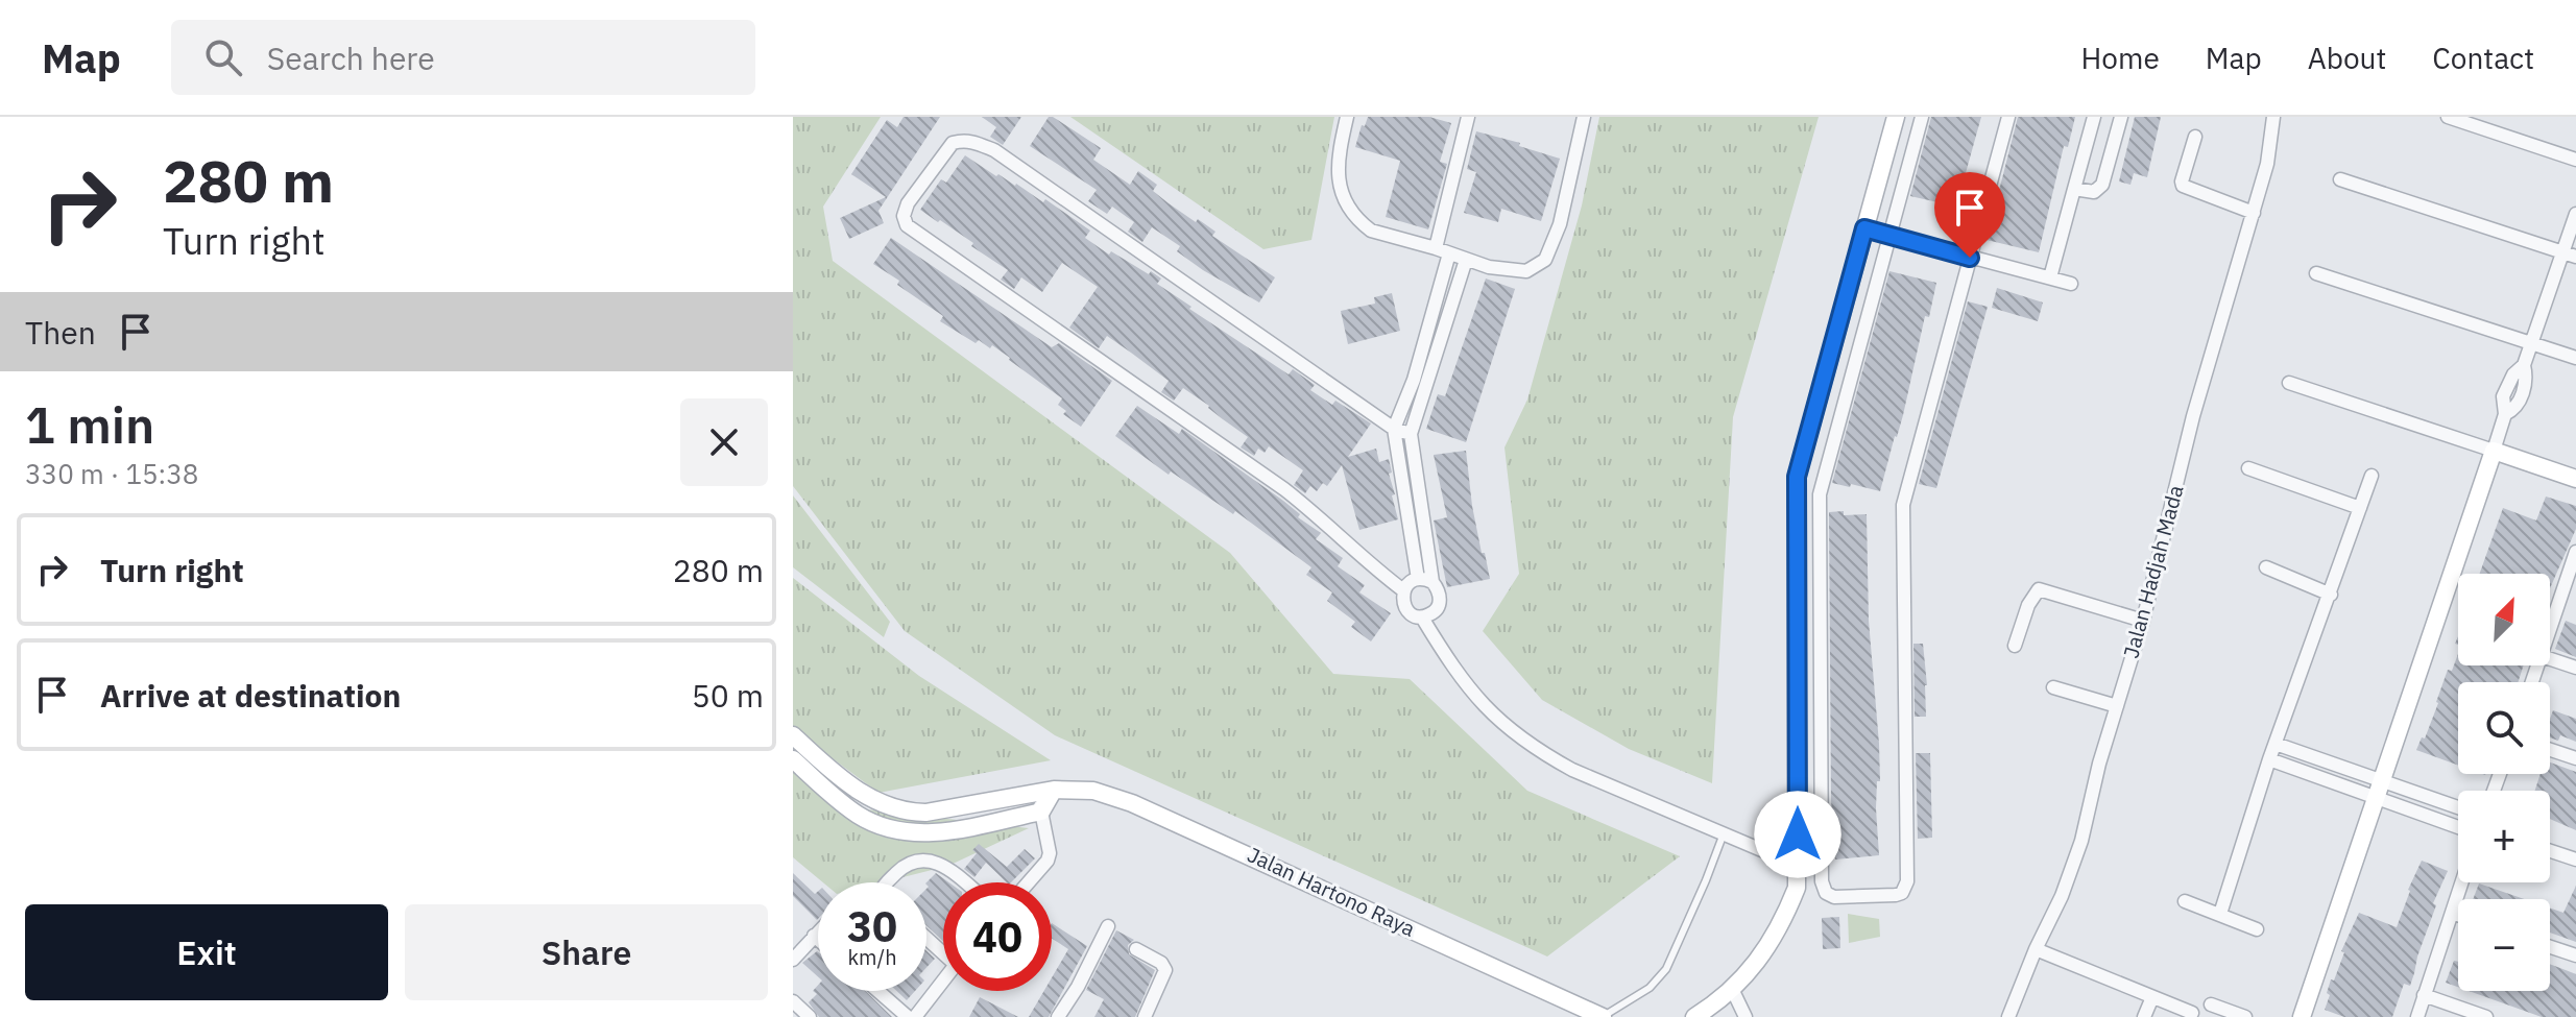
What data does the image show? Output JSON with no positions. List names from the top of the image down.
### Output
{
  "streets": {
    "street": ["Jalan Hadjah Mada", "Jalan Hartono Raya"]
  },
  "north": "top right",
  "page": {
    "header": "Map",
    "search": "Search here",
    "nav": [
      "Home",
      "Map",
      "About",
      "Contact"
    ],
    "turn": ["280 m", "Turn right"],
    "then": "Then",
    "heading": ["1 min", "330 m · 15:38"],
    "list": [
      {
        "name": "Turn right",
        "value": "280 m"
      },
      {
        "name": "Arrive at destination",
        "value": "50 m"
      }
    ],
    "map_buttons": ["+", "−"],
    "speed": "30 km/h",
    "limit": "40",
    "buttons": ["Exit", "Share"]
  }
}
